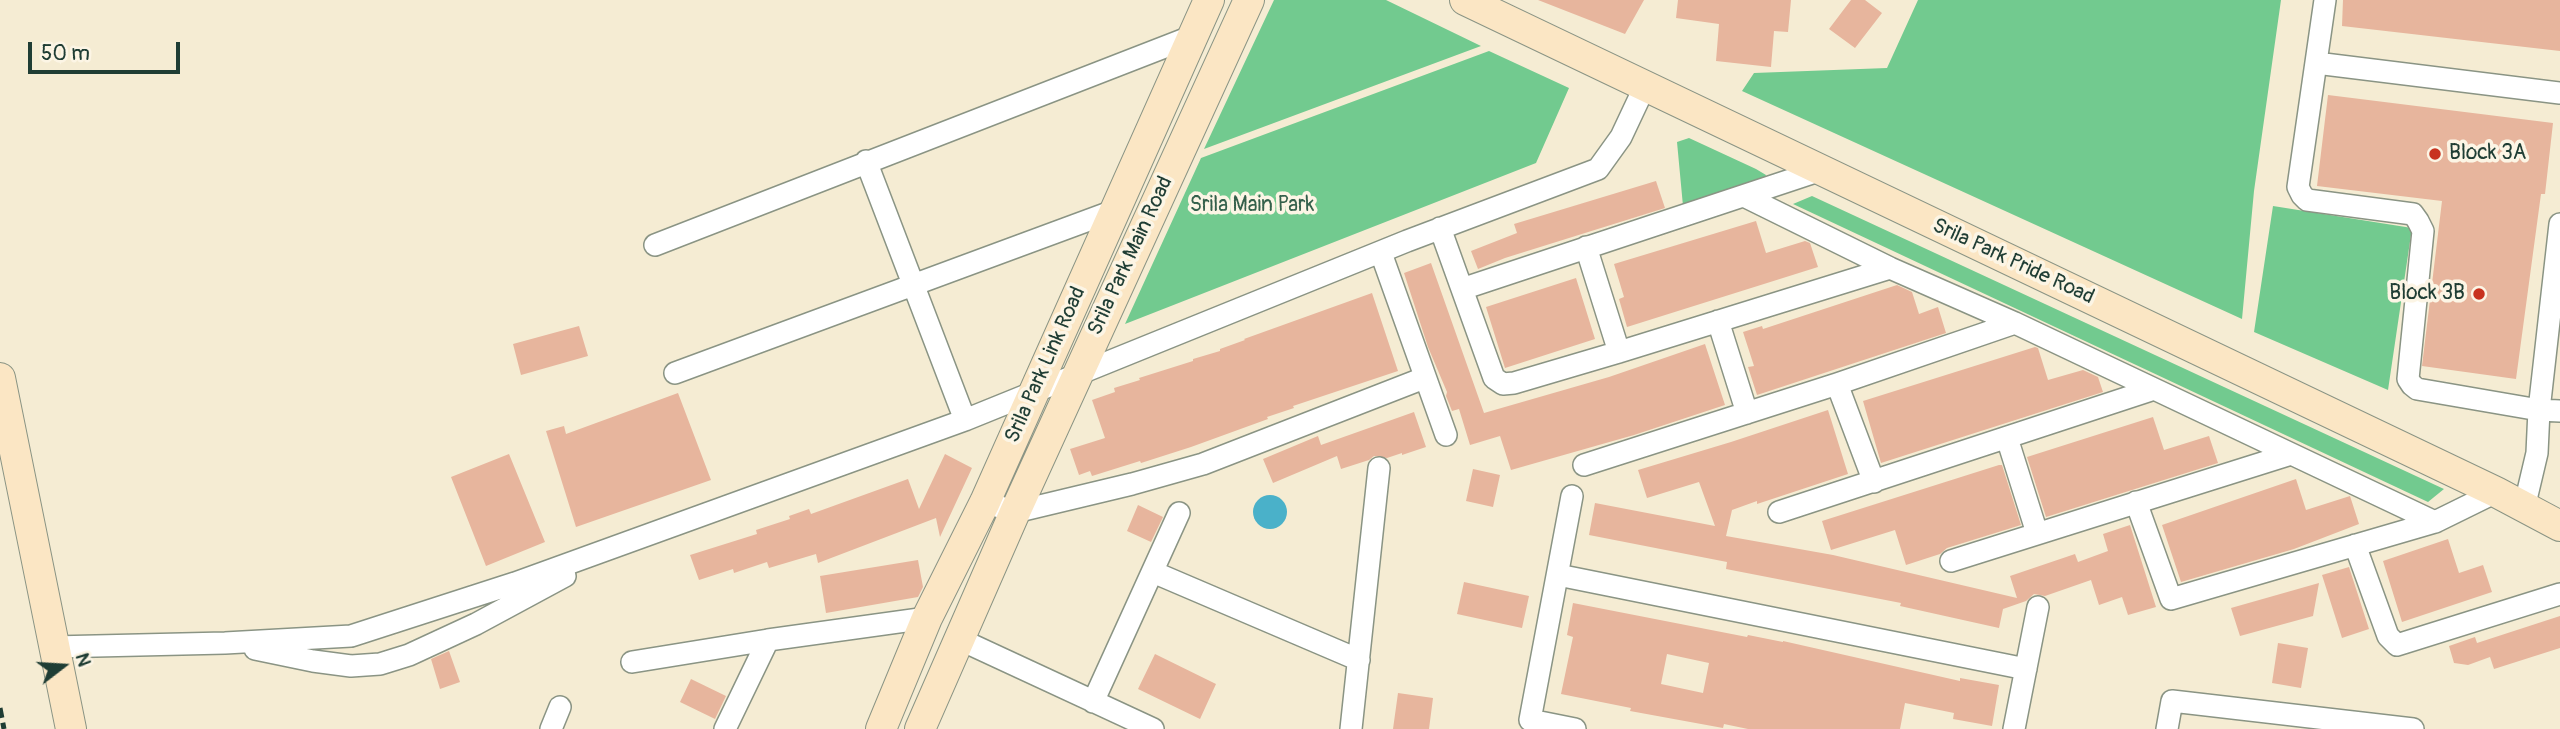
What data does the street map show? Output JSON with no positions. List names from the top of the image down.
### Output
{
  "streets": {
    "street": ["Srila Park Main Road", "Srila Park Pride Road", "Srila Park Link Road"]
  },
  "parks": ["Srila Main Park"],
  "places": ["Block 3A", "Block 3B"],
  "scale_bar": "50 m",
  "north": "right"
}
